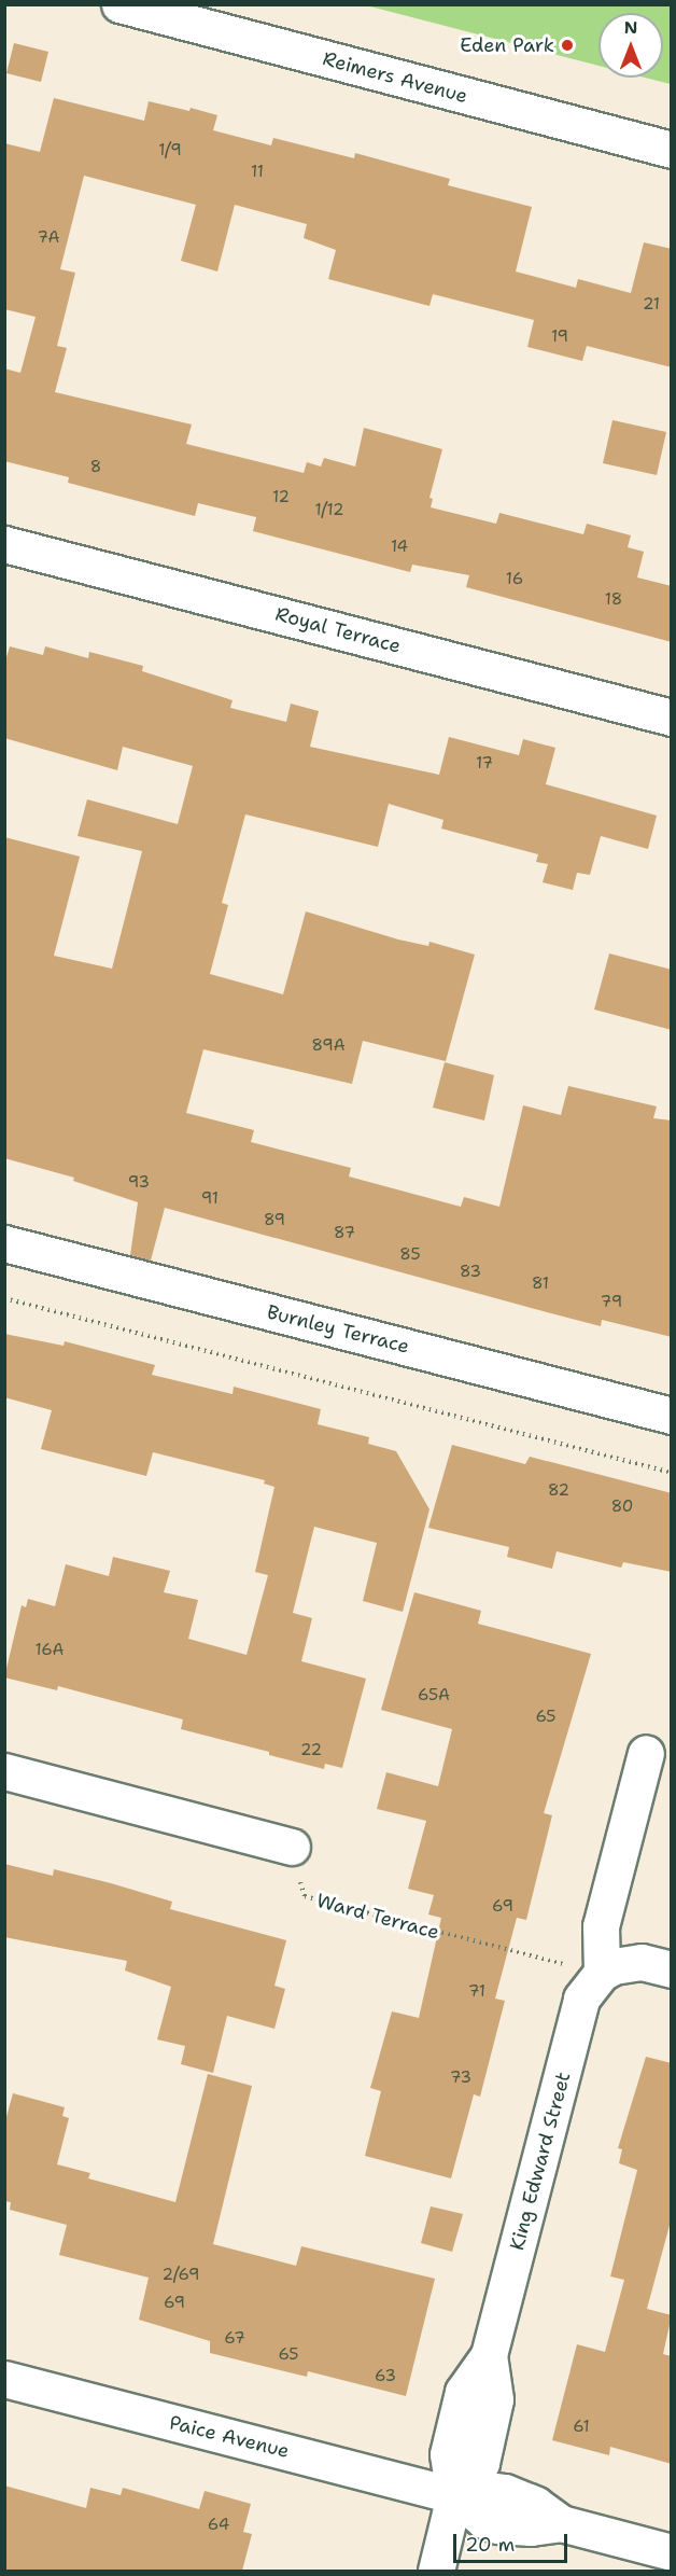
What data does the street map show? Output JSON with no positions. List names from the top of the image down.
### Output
{
  "streets": {
    "street": [
      "Reimers Avenue",
      "Royal Terrace",
      "Burnley Terrace",
      "King Edward Street",
      "Paice Avenue"
    ],
    "path": ["Ward Terrace"]
  },
  "crossings": [
    ["Ward Terrace", "King Edward Street"],
    ["King Edward Street", "Paice Avenue"]
  ],
  "places": ["Eden Park"],
  "house_numbers": [
    "1/9",
    "11",
    "7A",
    "21",
    "19",
    "8",
    "12",
    "1/12",
    "14",
    "16",
    "18",
    "17",
    "89A",
    "93",
    "91",
    "89",
    "87",
    "85",
    "83",
    "81",
    "79",
    "82",
    "80",
    "16A",
    "65A",
    "65",
    "22",
    "69",
    "71",
    "73",
    "2/69",
    "69",
    "67",
    "65",
    "63",
    "61",
    "64"
  ],
  "scale_bar": "20 m",
  "north": "top"
}
